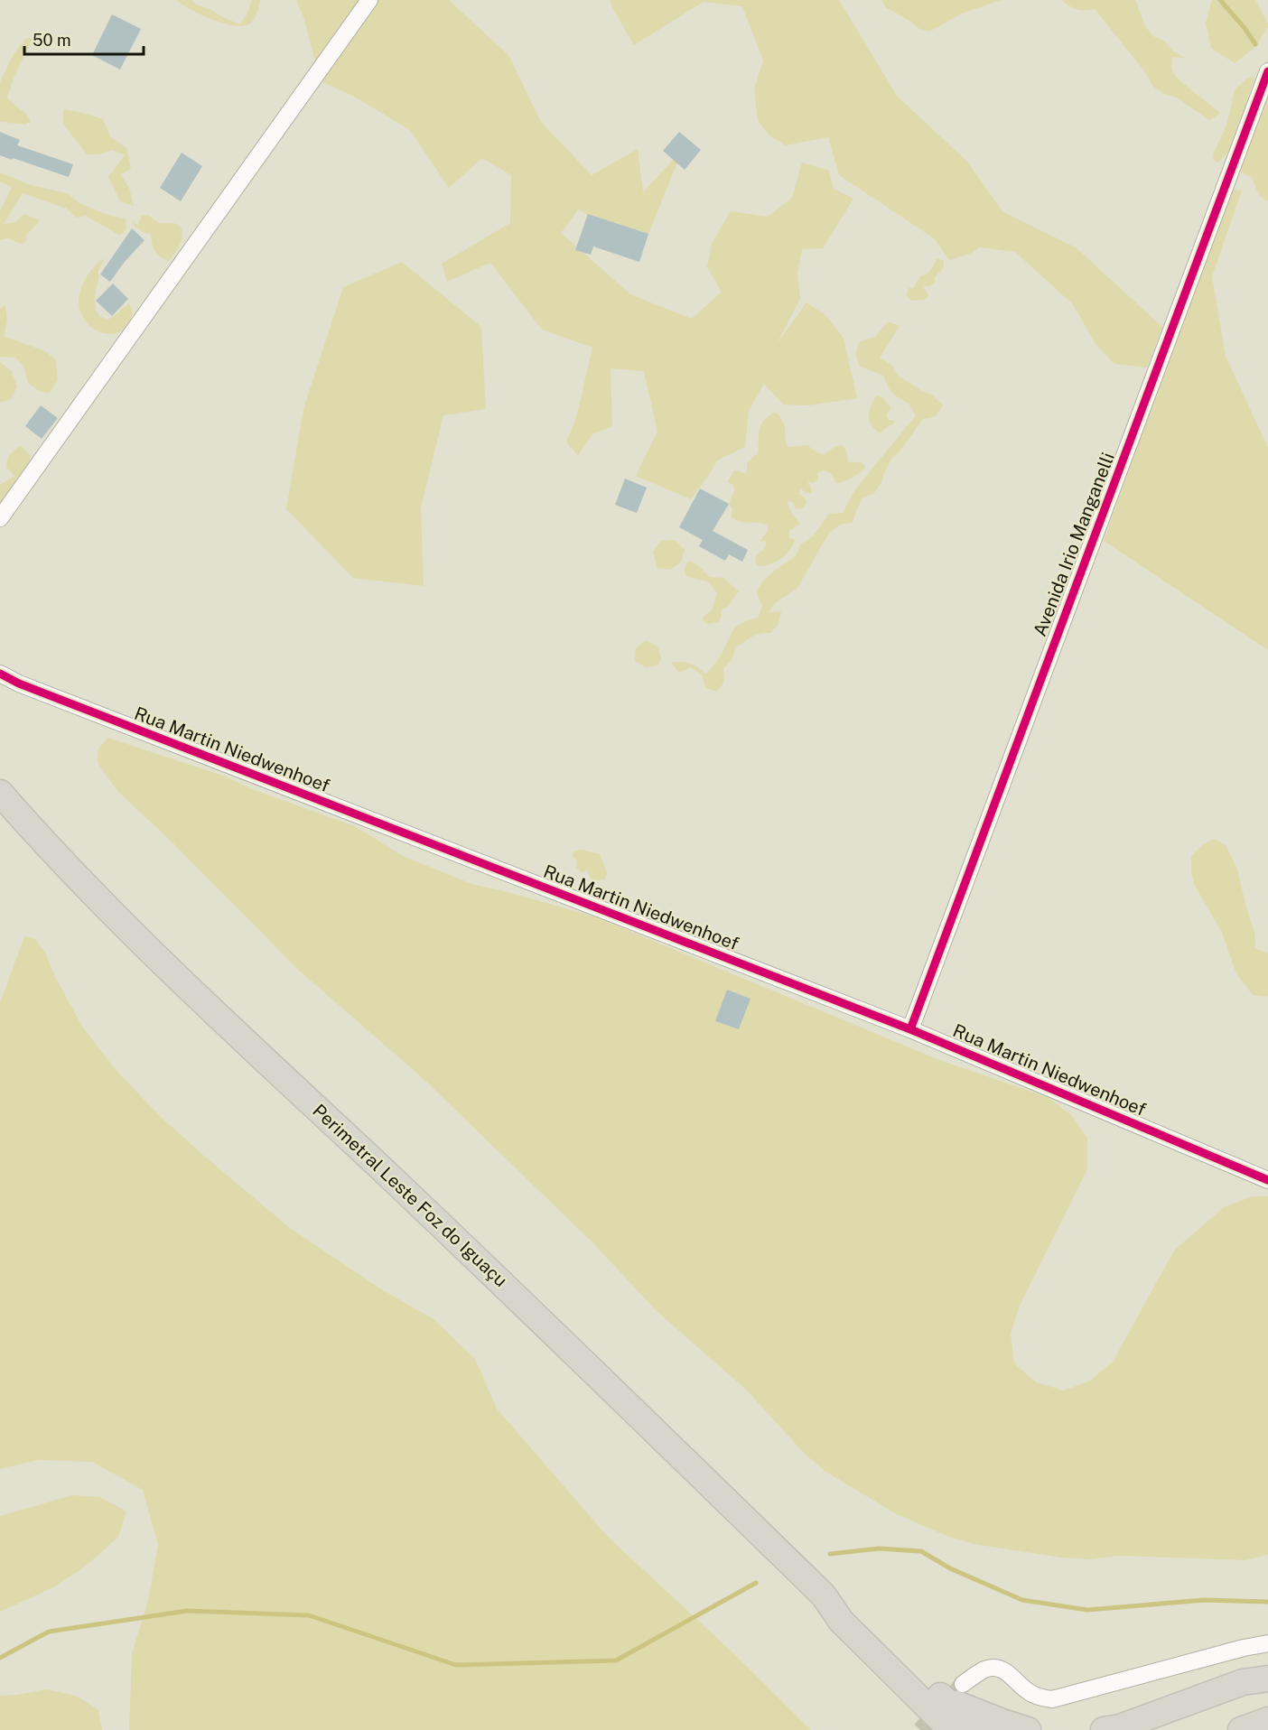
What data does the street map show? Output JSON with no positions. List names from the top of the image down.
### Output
{
  "streets": {
    "highway": ["Perimetral Leste Foz do Iguaçu"],
    "street": ["Avenida Irio Manganelli", "Rua Martin Niedwenhoef"]
  },
  "crossings": [
    ["Avenida Irio Manganelli", "Rua Martin Niedwenhoef"]
  ],
  "scale_bar": "50 m"
}
